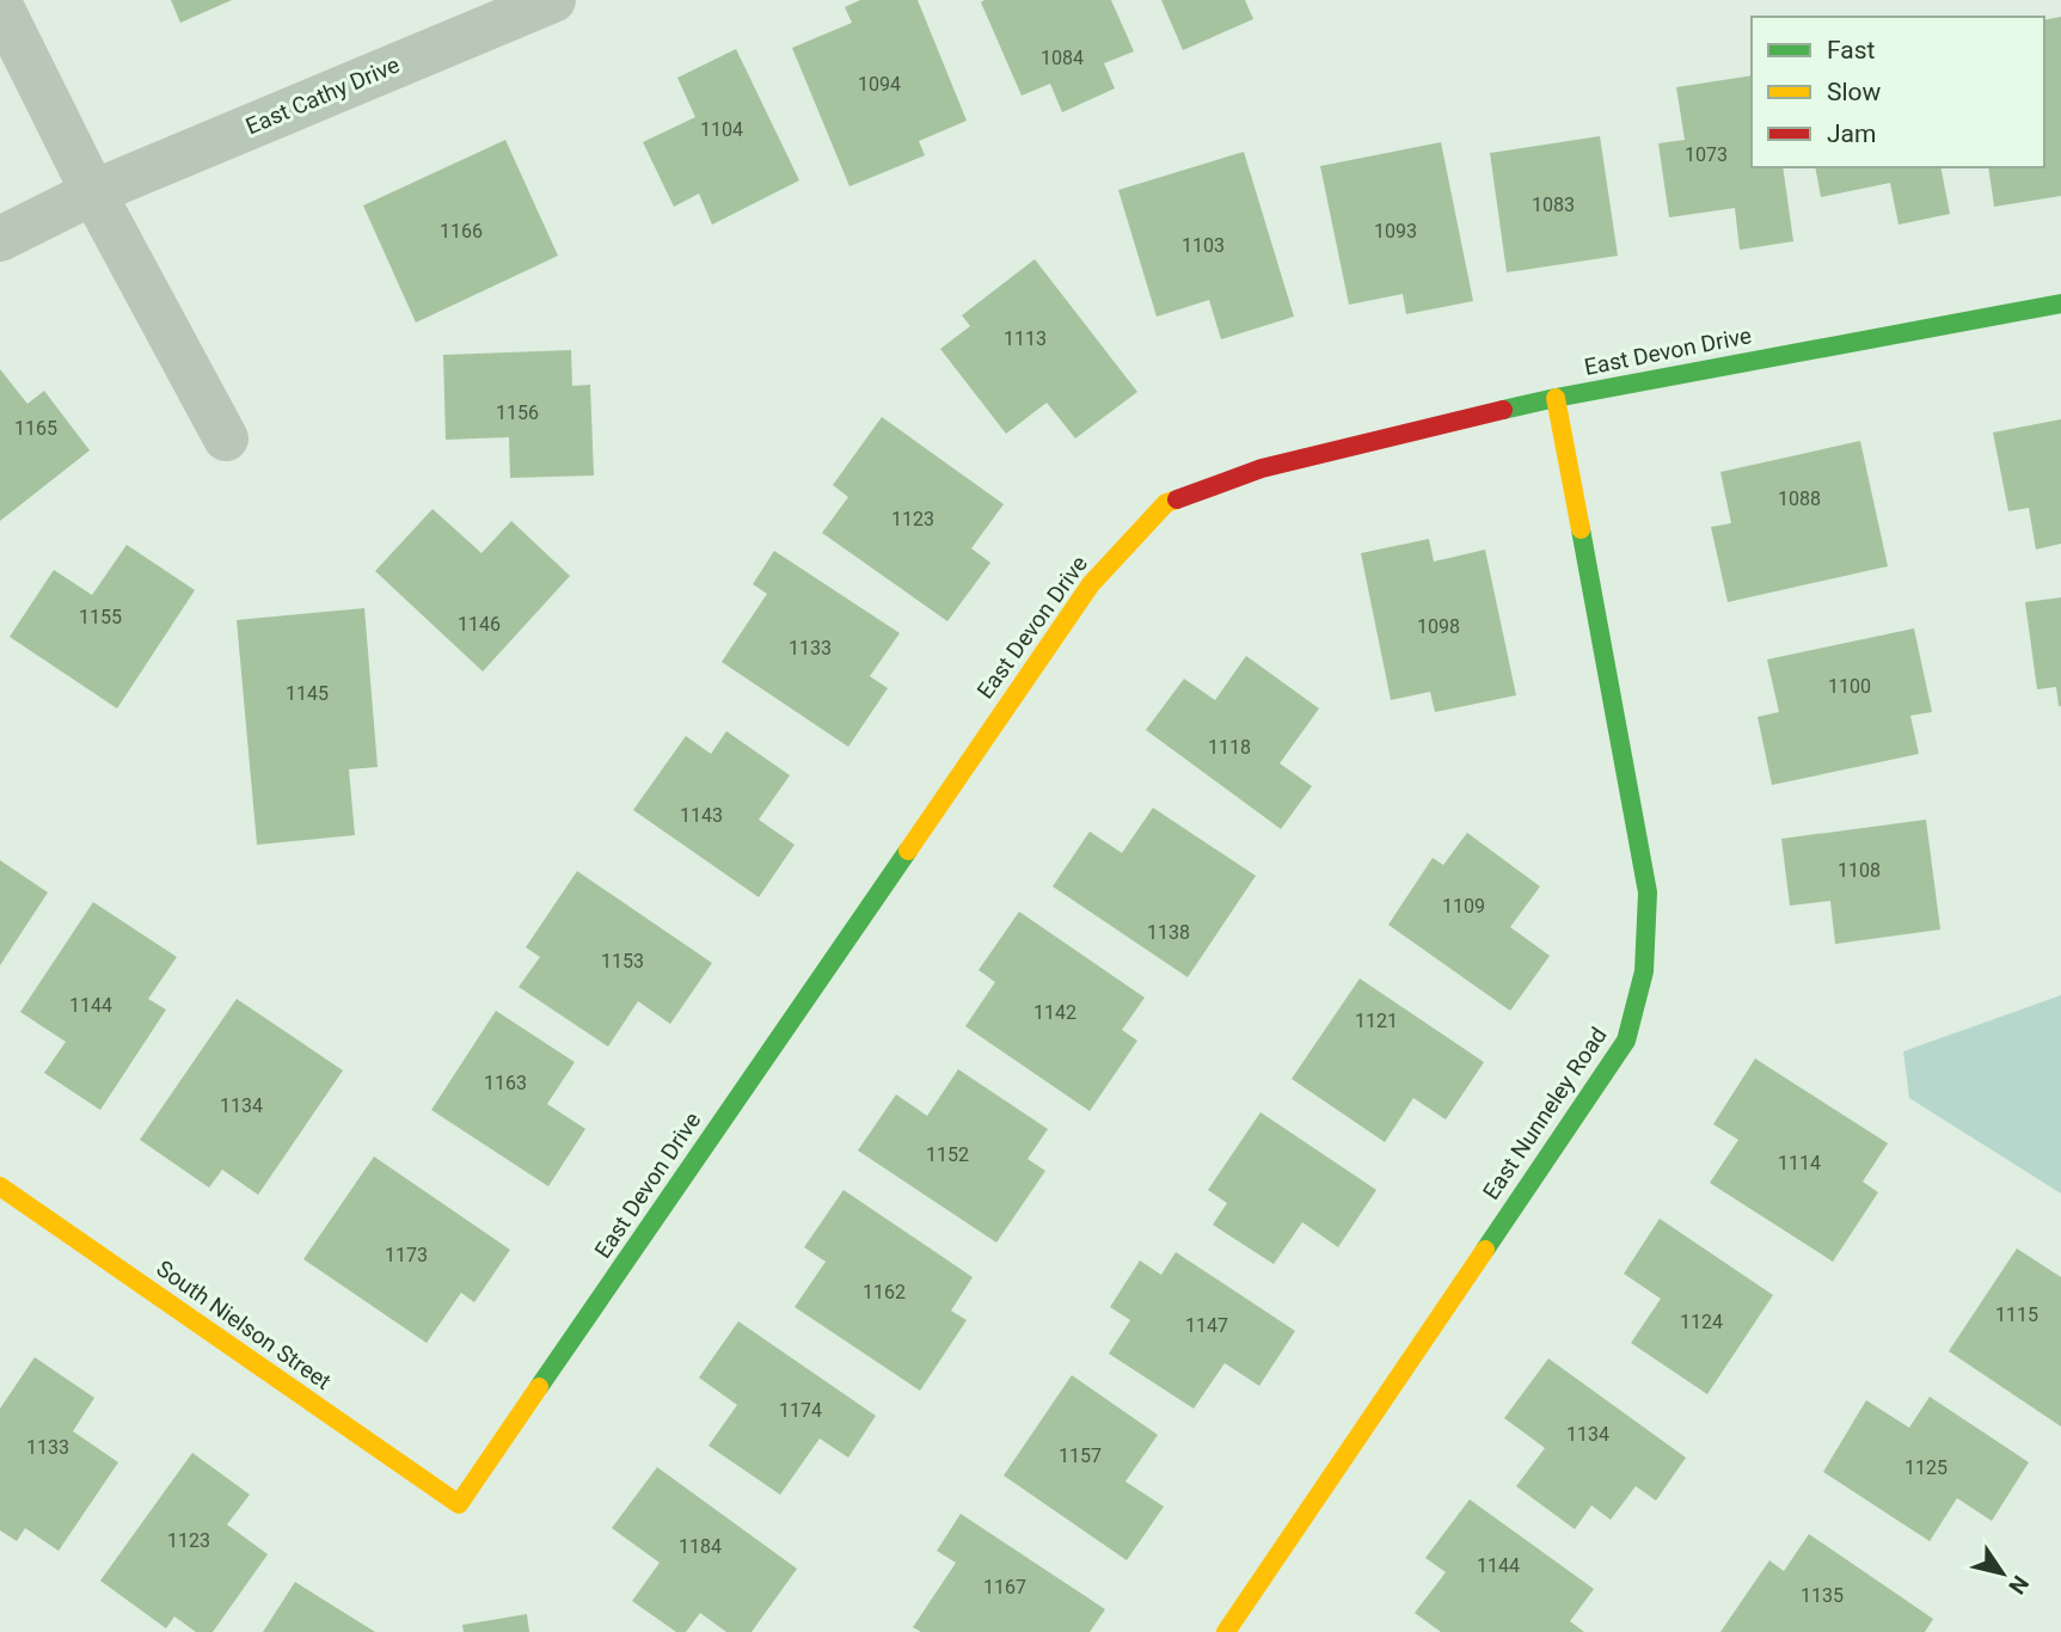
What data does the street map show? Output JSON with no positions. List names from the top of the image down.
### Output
{
  "streets": {
    "street": [
      "East Cathy Drive",
      "East Devon Drive",
      "East Nunneley Road",
      "South Nielson Street"
    ]
  },
  "crossings": [
    ["East Devon Drive", "East Nunneley Road"],
    ["East Devon Drive", "South Nielson Street"]
  ],
  "house_numbers": [
    "1084",
    "1094",
    "1104",
    "1073",
    "1083",
    "1166",
    "1093",
    "1103",
    "1113",
    "1156",
    "1165",
    "1088",
    "1123",
    "1155",
    "1146",
    "1098",
    "1133",
    "1100",
    "1145",
    "1118",
    "1143",
    "1108",
    "1109",
    "1138",
    "1153",
    "1144",
    "1142",
    "1121",
    "1163",
    "1134",
    "1152",
    "1114",
    "1173",
    "1162",
    "1115",
    "1124",
    "1147",
    "1174",
    "1134",
    "1133",
    "1157",
    "1125",
    "1123",
    "1184",
    "1144",
    "1167",
    "1135"
  ],
  "legend": ["Fast", "Slow", "Jam"],
  "north": "bottom right"
}
